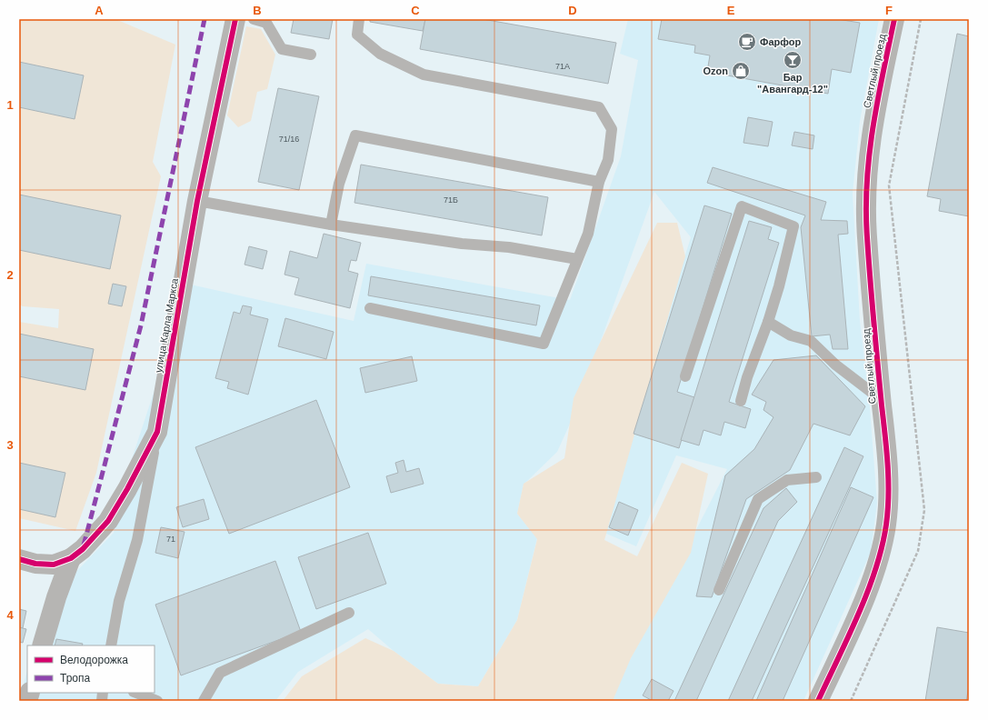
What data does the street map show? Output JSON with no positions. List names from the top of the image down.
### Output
{
  "streets": {
    "street": ["Светлый проезд", "улица Карла Маркса"]
  },
  "places": {
    "cafe": ["Фарфор"],
    "bar": ["Бар \"Авангард-12\""],
    "shop": ["Ozon"]
  },
  "house_numbers": [
    "71А",
    "71/16",
    "71Б",
    "71"
  ],
  "legend": ["Велодорожка", "Тропа"],
  "grid": {
    "columns": [
      "A",
      "B",
      "C",
      "D",
      "E",
      "F"
    ],
    "rows": [
      "1",
      "2",
      "3",
      "4"
    ]
  }
}
